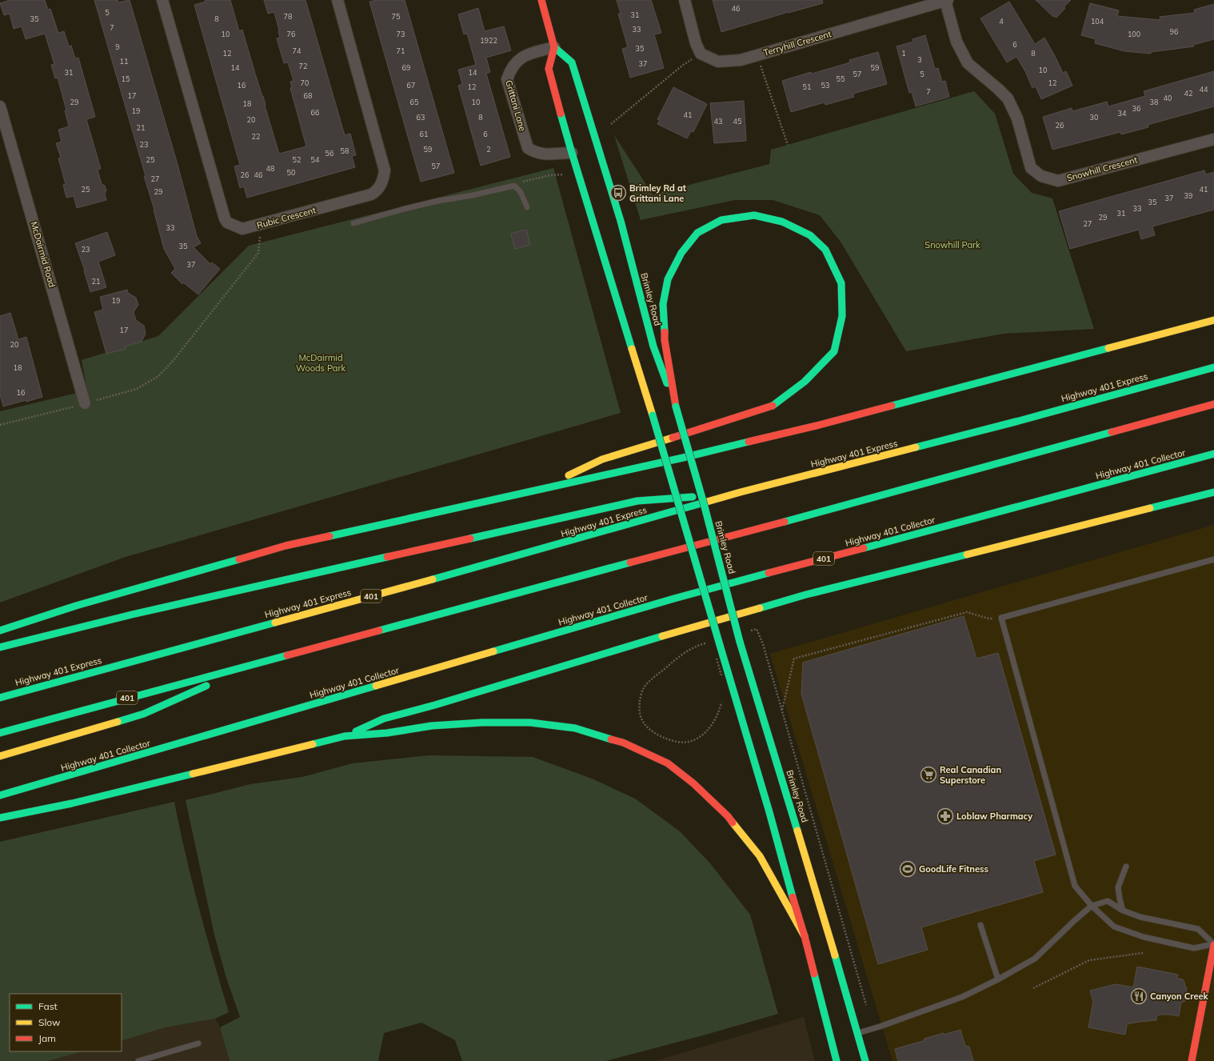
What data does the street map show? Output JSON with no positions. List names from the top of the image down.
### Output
{
  "streets": {
    "main road": [
      "Brimley Road",
      "Highway 401 Express",
      "Highway 401 Collector",
      "401"
    ],
    "street": [
      "Terryhill Crescent",
      "Grittani Lane",
      "Snowhill Crescent",
      "Rubic Crescent",
      "McDairmid Road"
    ]
  },
  "crossings": [
    ["Terryhill Crescent", "Snowhill Crescent"],
    ["Grittani Lane", "Brimley Road"]
  ],
  "parks": ["Snowhill Park", "McDairmid Woods Park"],
  "places": {
    "bus stop": ["Brimley Rd at Grittani Lane"],
    "supermarket": ["Real Canadian Superstore"],
    "pharmacy": ["Loblaw Pharmacy"],
    "sports": ["GoodLife Fitness"],
    "restaurant": ["Canyon Creek"]
  },
  "house_numbers": [
    "46",
    "5",
    "31",
    "78",
    "75",
    "35",
    "8",
    "4",
    "104",
    "7",
    "33",
    "96",
    "10",
    "76",
    "73",
    "100",
    "1922",
    "6",
    "9",
    "35",
    "74",
    "71",
    "12",
    "1",
    "8",
    "3",
    "11",
    "37",
    "72",
    "14",
    "69",
    "59",
    "10",
    "31",
    "14",
    "57",
    "5",
    "15",
    "55",
    "70",
    "12",
    "16",
    "67",
    "53",
    "12",
    "51",
    "44",
    "7",
    "42",
    "17",
    "68",
    "40",
    "29",
    "65",
    "10",
    "38",
    "18",
    "36",
    "19",
    "66",
    "34",
    "41",
    "63",
    "8",
    "30",
    "20",
    "43",
    "45",
    "26",
    "21",
    "61",
    "6",
    "22",
    "23",
    "59",
    "2",
    "58",
    "56",
    "25",
    "52",
    "54",
    "57",
    "48",
    "50",
    "26",
    "46",
    "27",
    "25",
    "41",
    "29",
    "39",
    "37",
    "35",
    "33",
    "31",
    "29",
    "27",
    "33",
    "35",
    "23",
    "37",
    "21",
    "19",
    "17",
    "20",
    "18",
    "16"
  ],
  "legend": ["Fast", "Slow", "Jam"]
}
